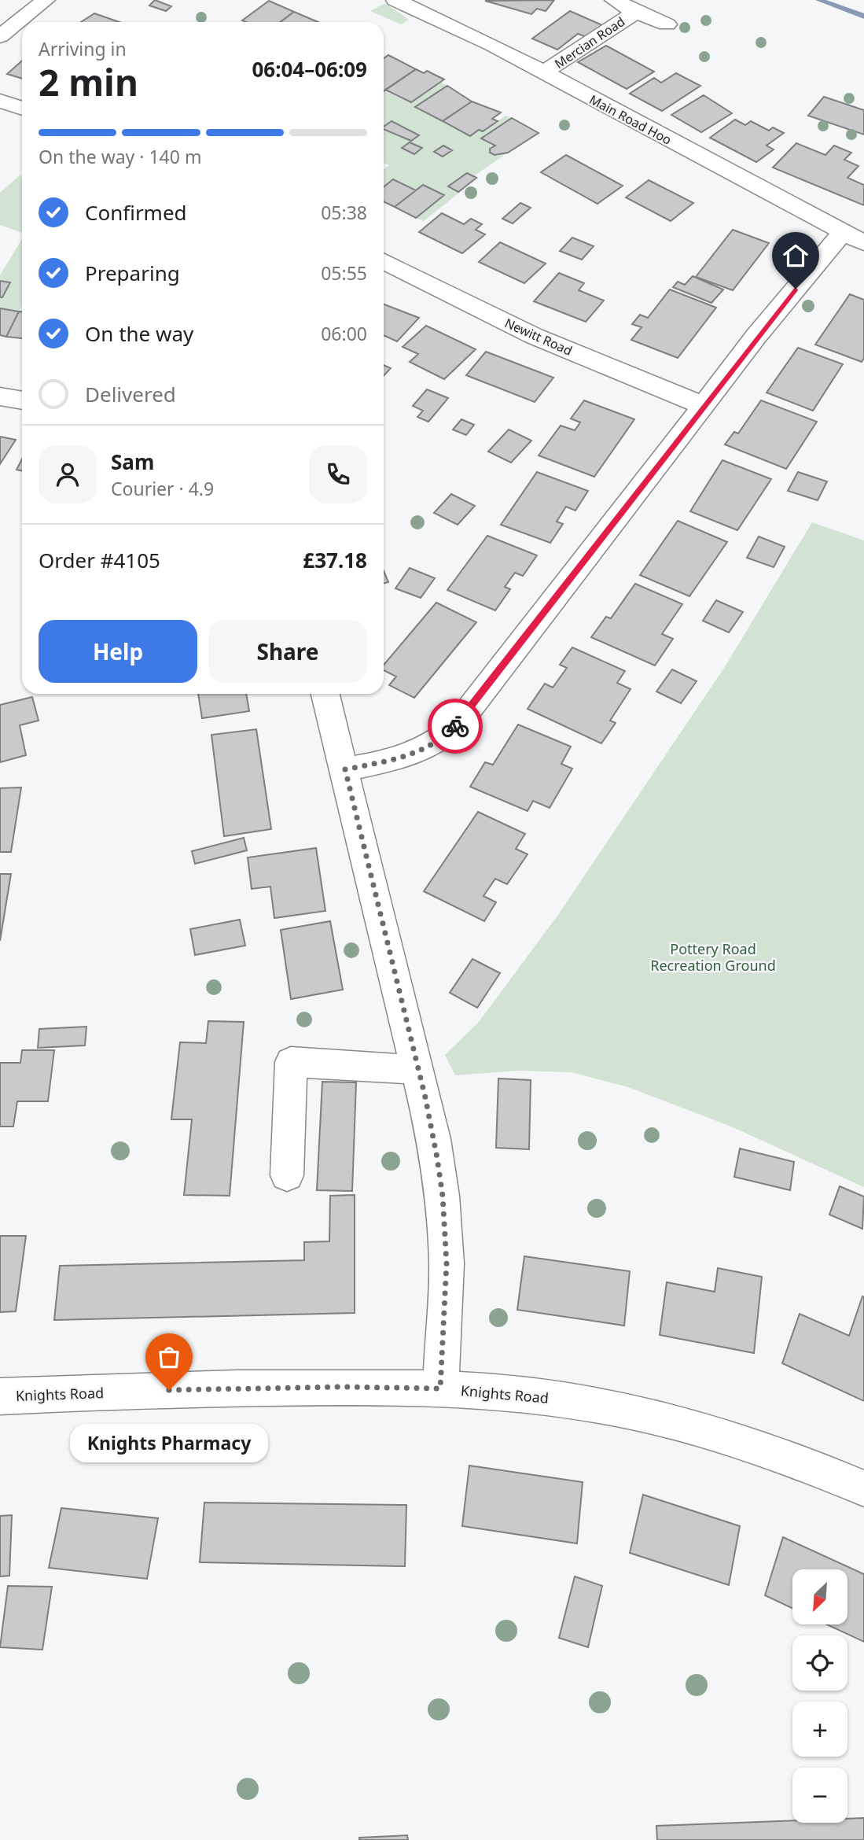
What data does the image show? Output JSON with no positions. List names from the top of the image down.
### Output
{
  "streets": {
    "street": [
      "Mercian Road",
      "Main Road Hoo",
      "Newitt Road",
      "Knights Road"
    ]
  },
  "crossings": [
    ["Mercian Road", "Main Road Hoo"]
  ],
  "parks": ["Pottery Road Recreation Ground"],
  "places": ["Knights Pharmacy"],
  "north": "bottom left",
  "page": {
    "heading": ["2 min", "Arriving in", "06:04–06:09"],
    "panel": [
      "Sam",
      "Courier · 4.9",
      "Order #4105",
      "£37.18"
    ],
    "bar": "On the way · 140 m",
    "list": [
      ["Confirmed", "05:38"],
      ["Preparing", "05:55"],
      ["On the way", "06:00"],
      "Delivered"
    ],
    "buttons": ["Help", "Share"],
    "bubble": "Knights Pharmacy",
    "map_buttons": ["+", "−"]
  }
}
